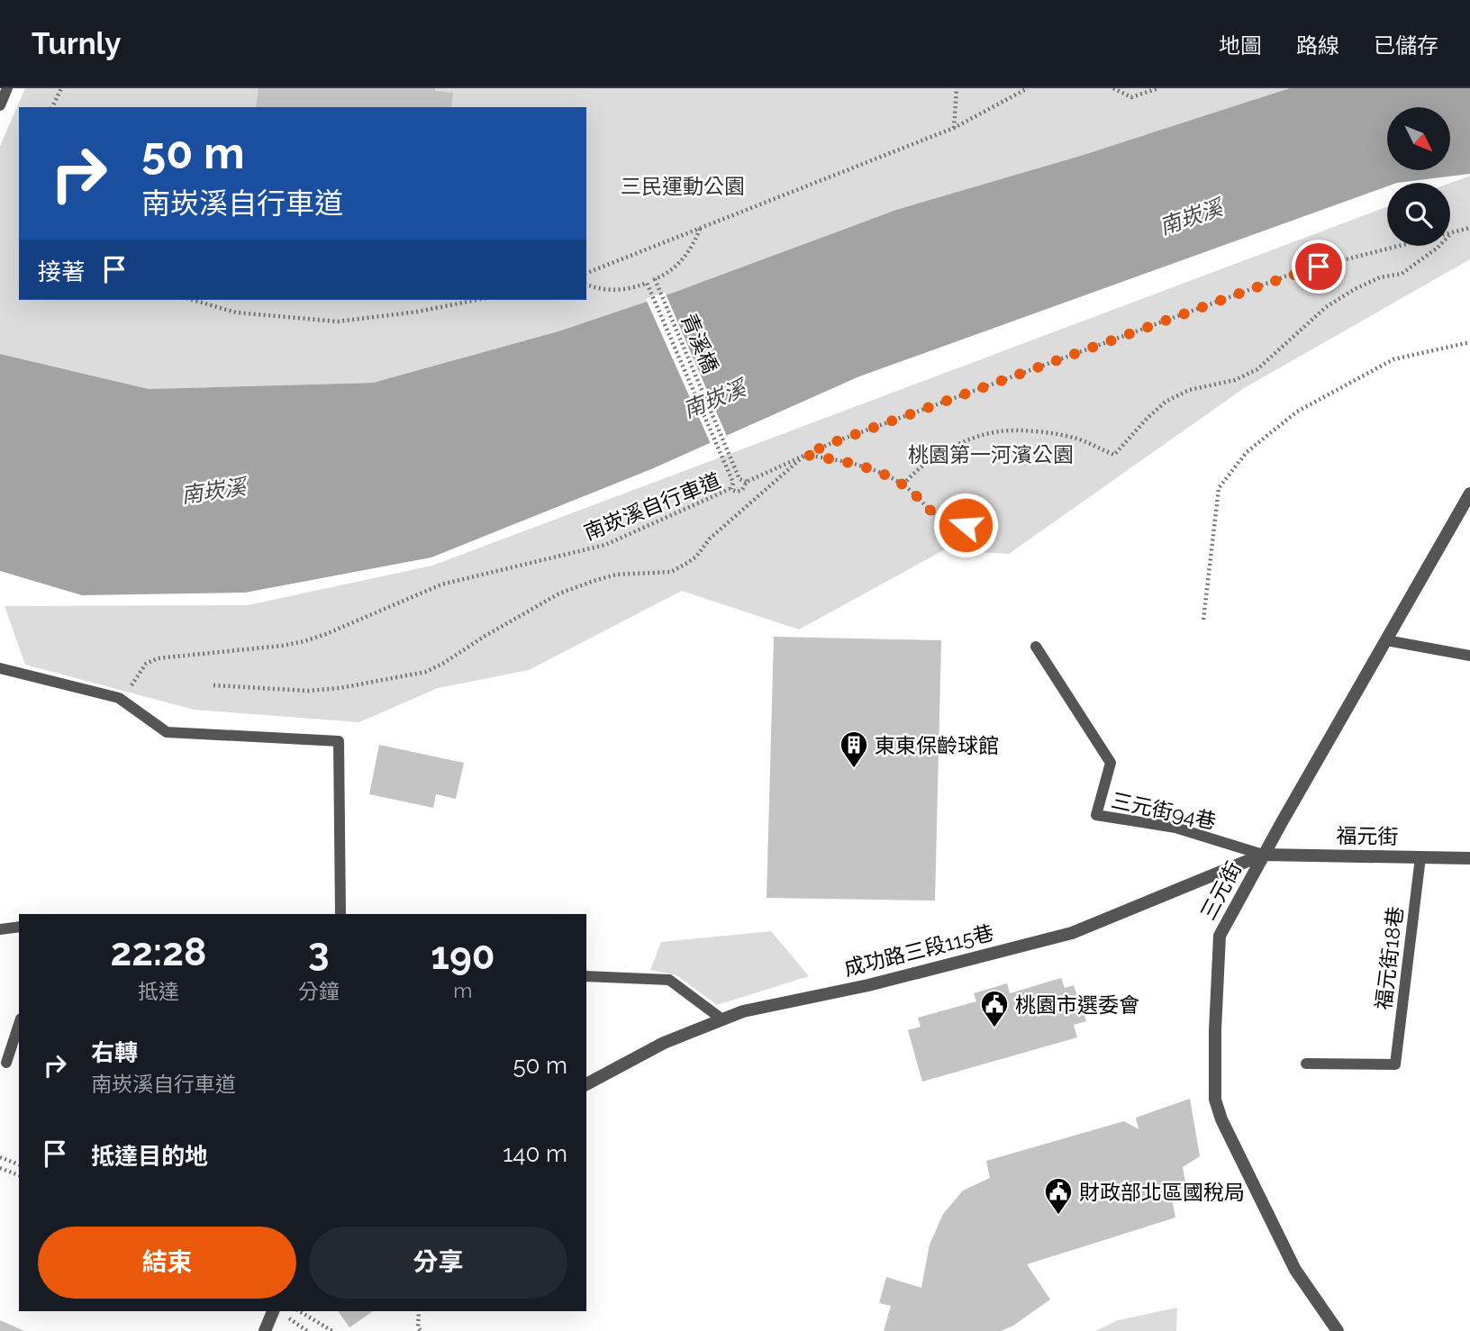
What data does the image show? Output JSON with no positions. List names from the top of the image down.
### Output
{
  "streets": {
    "street": ["福元街", "三元街", "成功路三段115巷"],
    "lane": ["三元街94巷", "福元街18巷"],
    "path": ["青溪橋", "南崁溪自行車道"]
  },
  "crossings": [
    ["青溪橋", "南崁溪自行車道"],
    ["三元街94巷", "福元街"],
    ["三元街94巷", "三元街"],
    ["三元街94巷", "成功路三段115巷"],
    ["福元街", "三元街"],
    ["福元街", "成功路三段115巷"],
    ["福元街", "福元街18巷"],
    ["三元街", "成功路三段115巷"]
  ],
  "water": ["南崁溪"],
  "parks": ["三民運動公園", "桃園第一河濱公園"],
  "places": {
    "building": ["東東保齡球館"],
    "public building": ["桃園市選委會", "財政部北區國稅局"]
  },
  "north": "bottom right",
  "page": {
    "header": "Turnly",
    "nav": ["地圖", "路線", "已儲存"],
    "turn": ["50 m", "南崁溪自行車道"],
    "then": "接著",
    "eta": [
      "22:28",
      "抵達",
      "3",
      "分鐘",
      "190",
      "m"
    ],
    "list": [
      {
        "name": "右轉",
        "note": "南崁溪自行車道",
        "value": "50 m"
      },
      {
        "name": "抵達目的地",
        "value": "140 m"
      }
    ],
    "buttons": ["結束", "分享"]
  }
}
